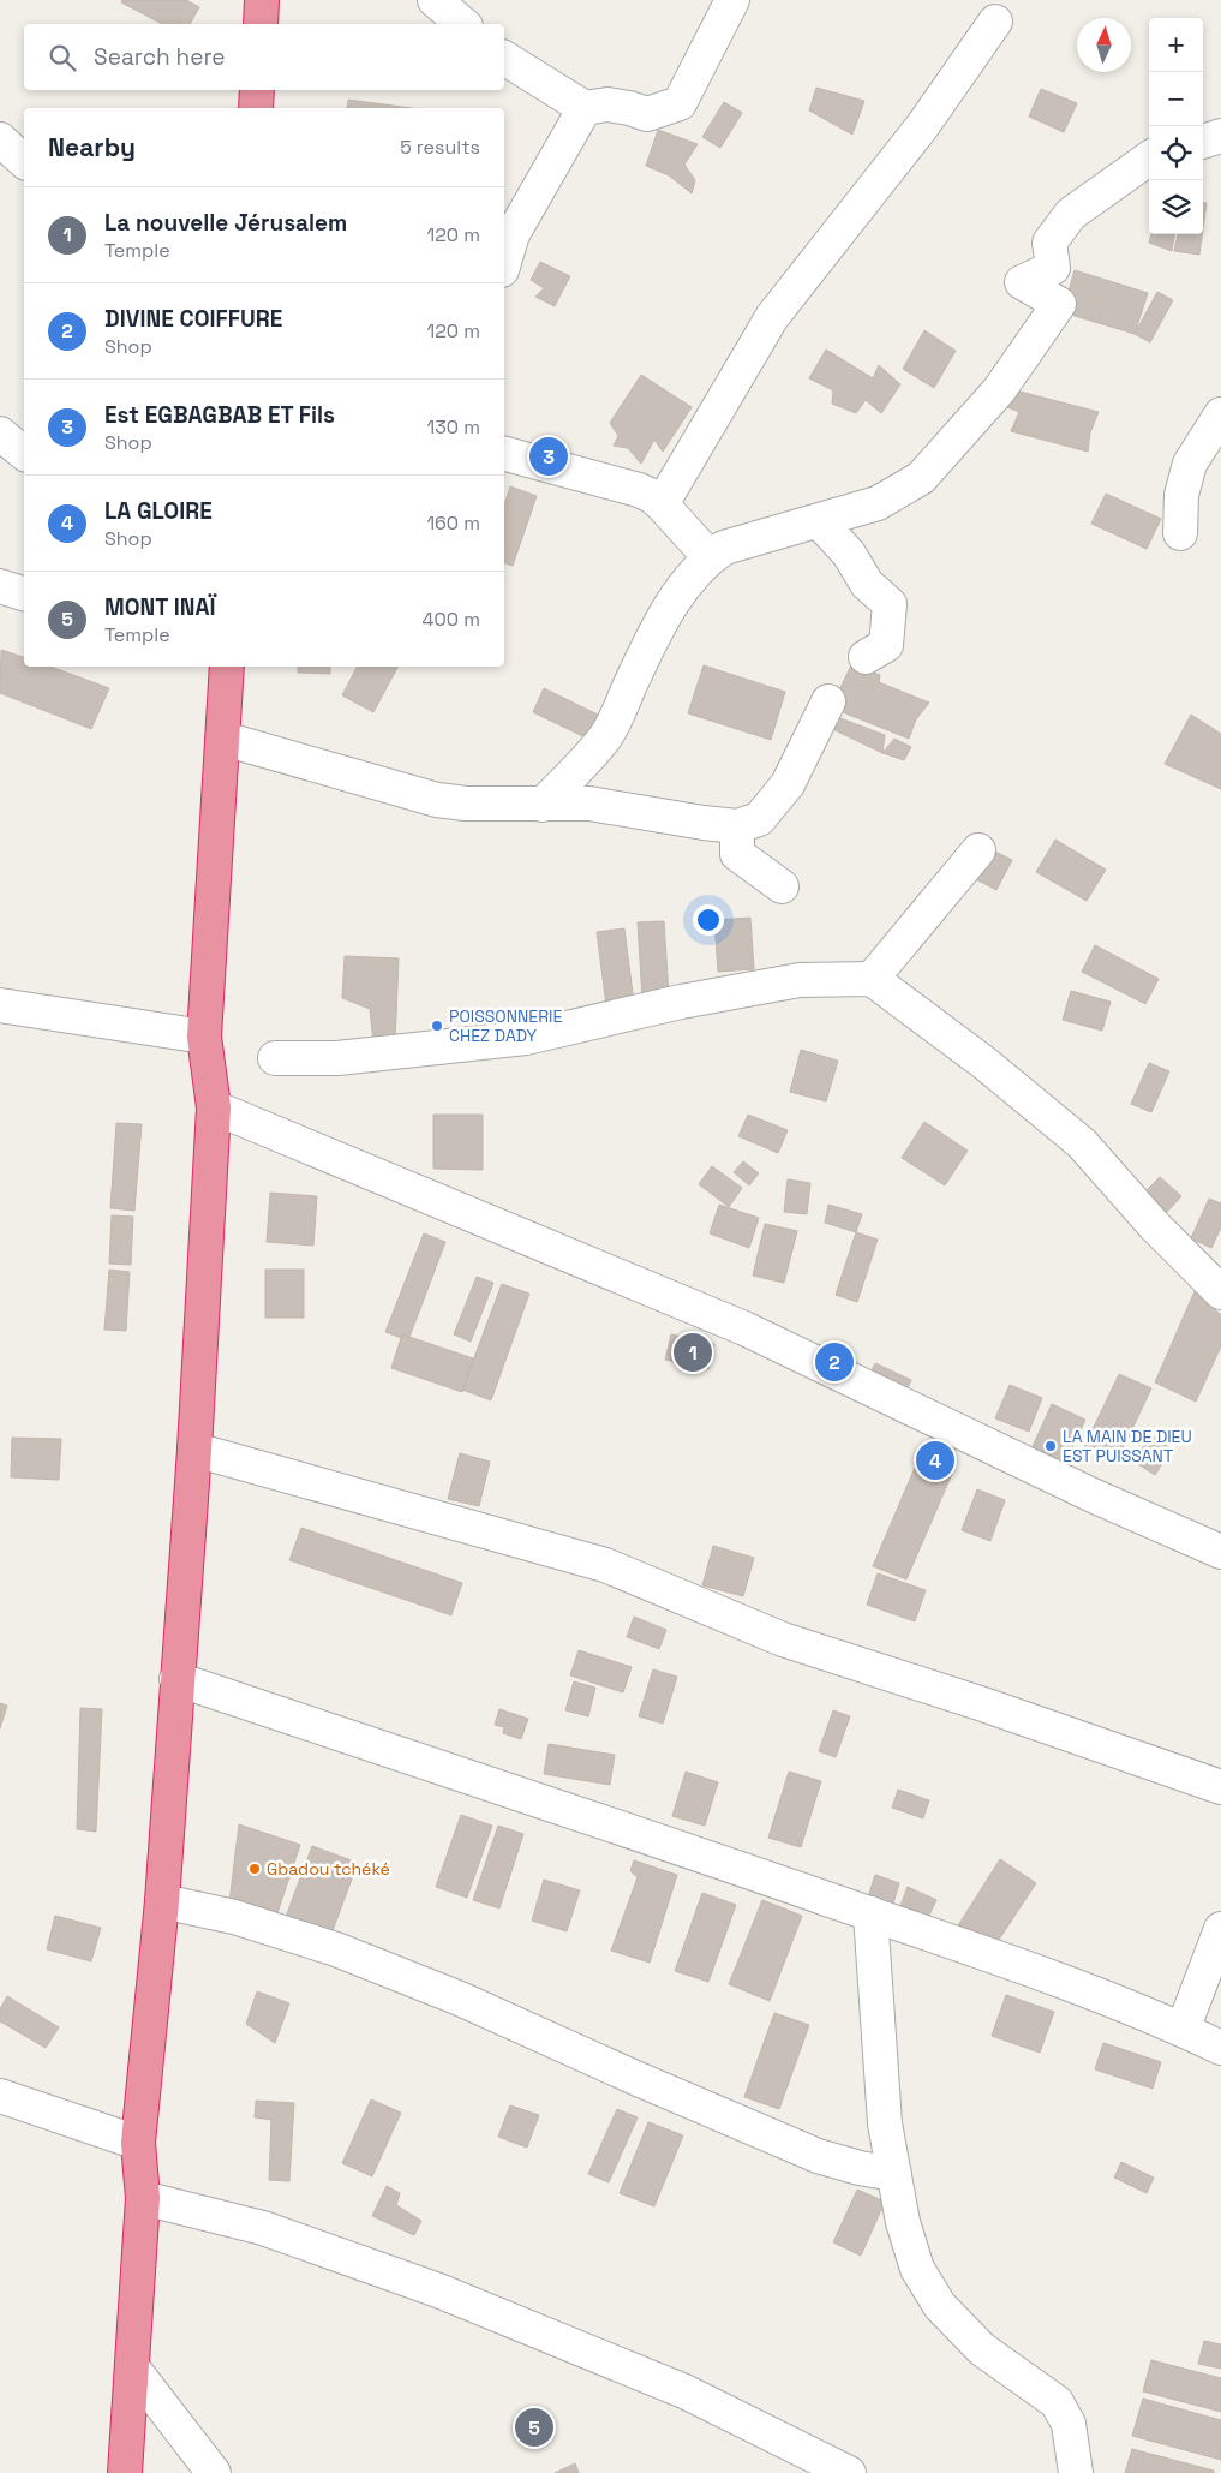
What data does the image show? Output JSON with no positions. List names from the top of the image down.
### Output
{
  "places": ["POISSONNERIE CHEZ DADY", "LA MAIN DE DIEU EST PUISSANT", "Gbadou tchéké"],
  "north": "top",
  "page": {
    "map_buttons": ["+", "−"],
    "search": "Search here",
    "heading": ["Nearby", "5 results"],
    "list": [
      {
        "mark": "1",
        "name": "La nouvelle Jérusalem",
        "note": "Temple",
        "value": "120 m"
      },
      {
        "mark": "2",
        "name": "DIVINE COIFFURE",
        "note": "Shop",
        "value": "120 m"
      },
      {
        "mark": "3",
        "name": "Est EGBAGBAB ET Fils",
        "note": "Shop",
        "value": "130 m"
      },
      {
        "mark": "4",
        "name": "LA GLOIRE",
        "note": "Shop",
        "value": "160 m"
      },
      {
        "mark": "5",
        "name": "MONT INAÏ",
        "note": "Temple",
        "value": "400 m"
      }
    ],
    "pins": [
      "3",
      "1",
      "2",
      "4",
      "5"
    ]
  }
}
